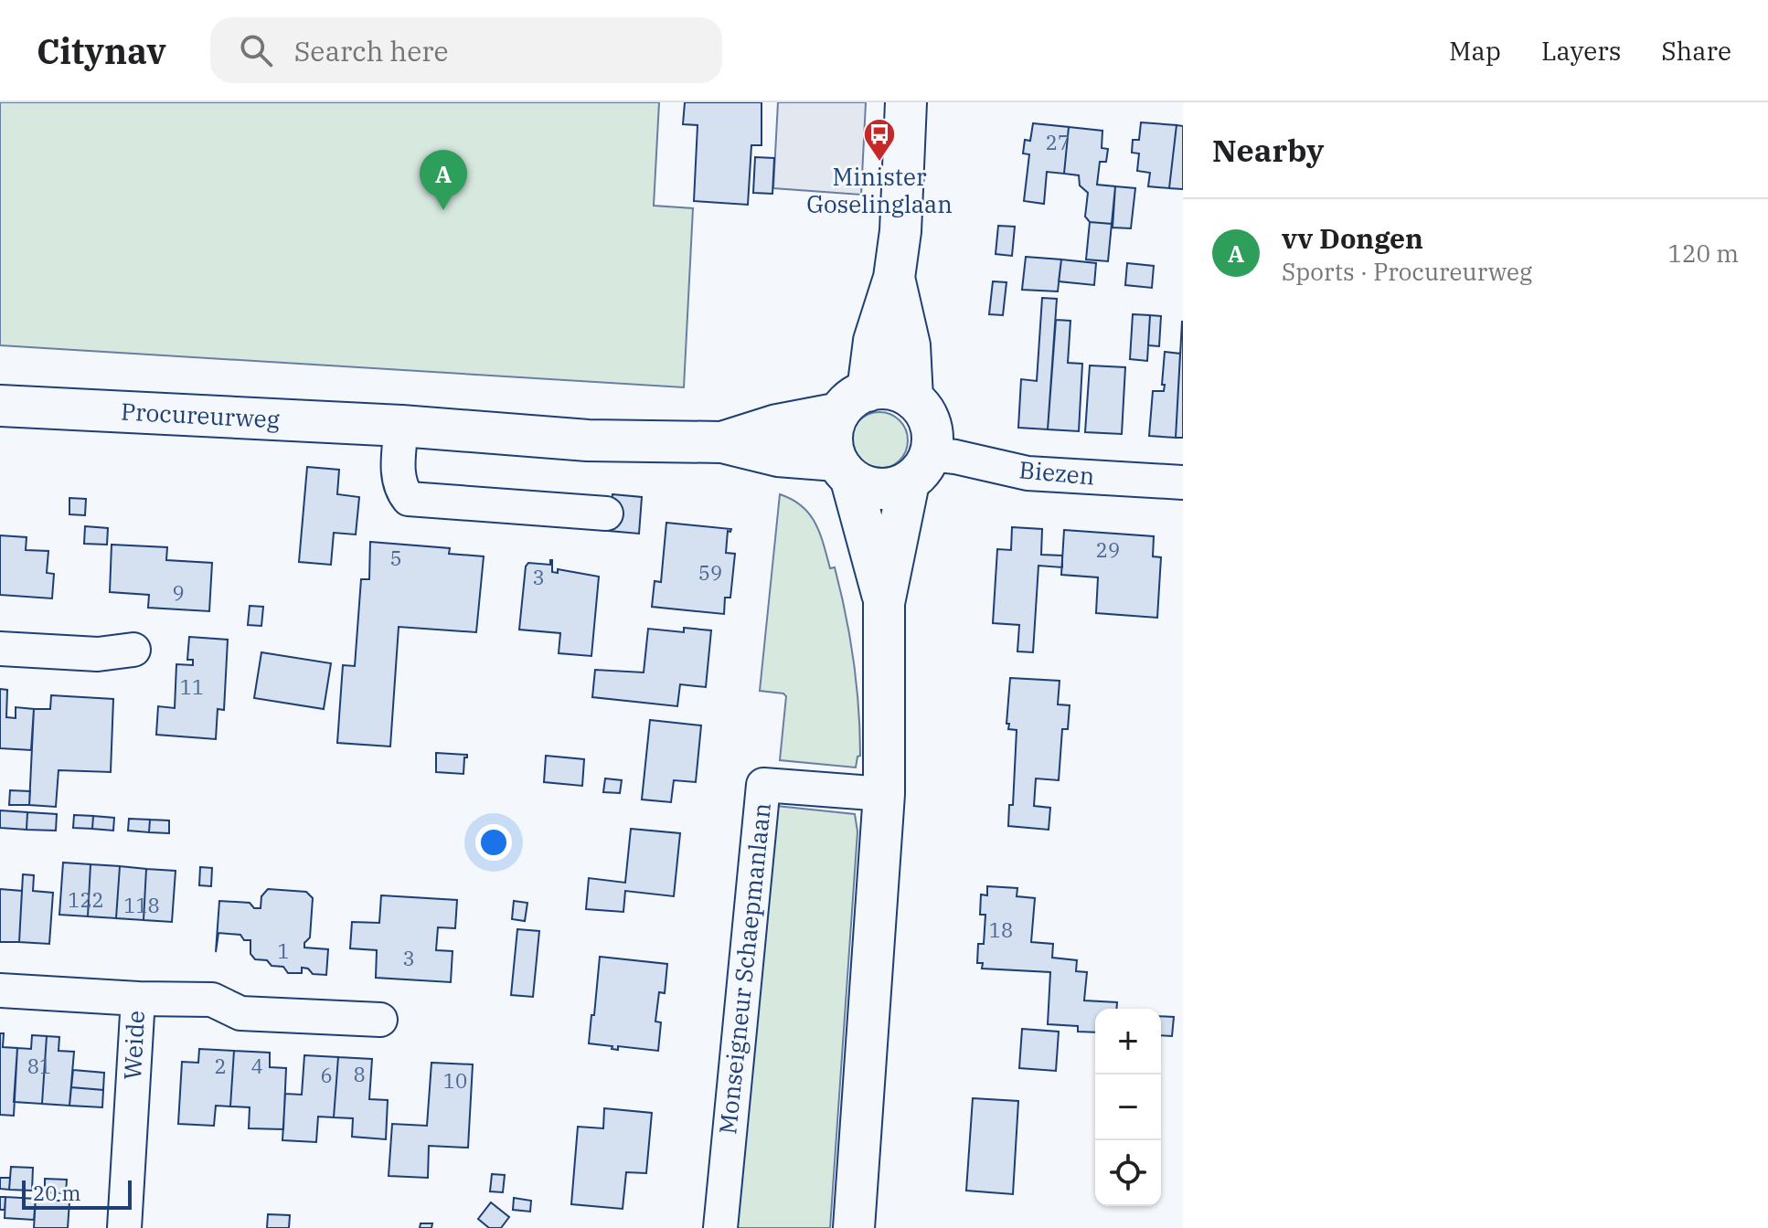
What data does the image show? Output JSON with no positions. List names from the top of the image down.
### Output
{
  "streets": {
    "main road": ["Procureurweg"],
    "street": ["Biezen", "Monseigneur Schaepmanlaan", "Weide"]
  },
  "crossings": [
    ["Procureurweg", "Biezen"]
  ],
  "places": {
    "bus stop": ["Minister Goselinglaan"]
  },
  "house_numbers": [
    "27",
    "29",
    "5",
    "59",
    "3",
    "9",
    "11",
    "122",
    "118",
    "18",
    "1",
    "3",
    "81",
    "2",
    "4",
    "8",
    "6",
    "10"
  ],
  "scale_bar": "20 m",
  "page": {
    "header": "Citynav",
    "search": "Search here",
    "nav": ["Map", "Layers", "Share"],
    "heading": "Nearby",
    "pins": "A",
    "list": [
      {
        "mark": "A",
        "name": "vv Dongen",
        "note": "Sports · Procureurweg",
        "value": "120 m"
      }
    ],
    "map_buttons": ["+", "−"],
    "scale": "20 m"
  }
}
